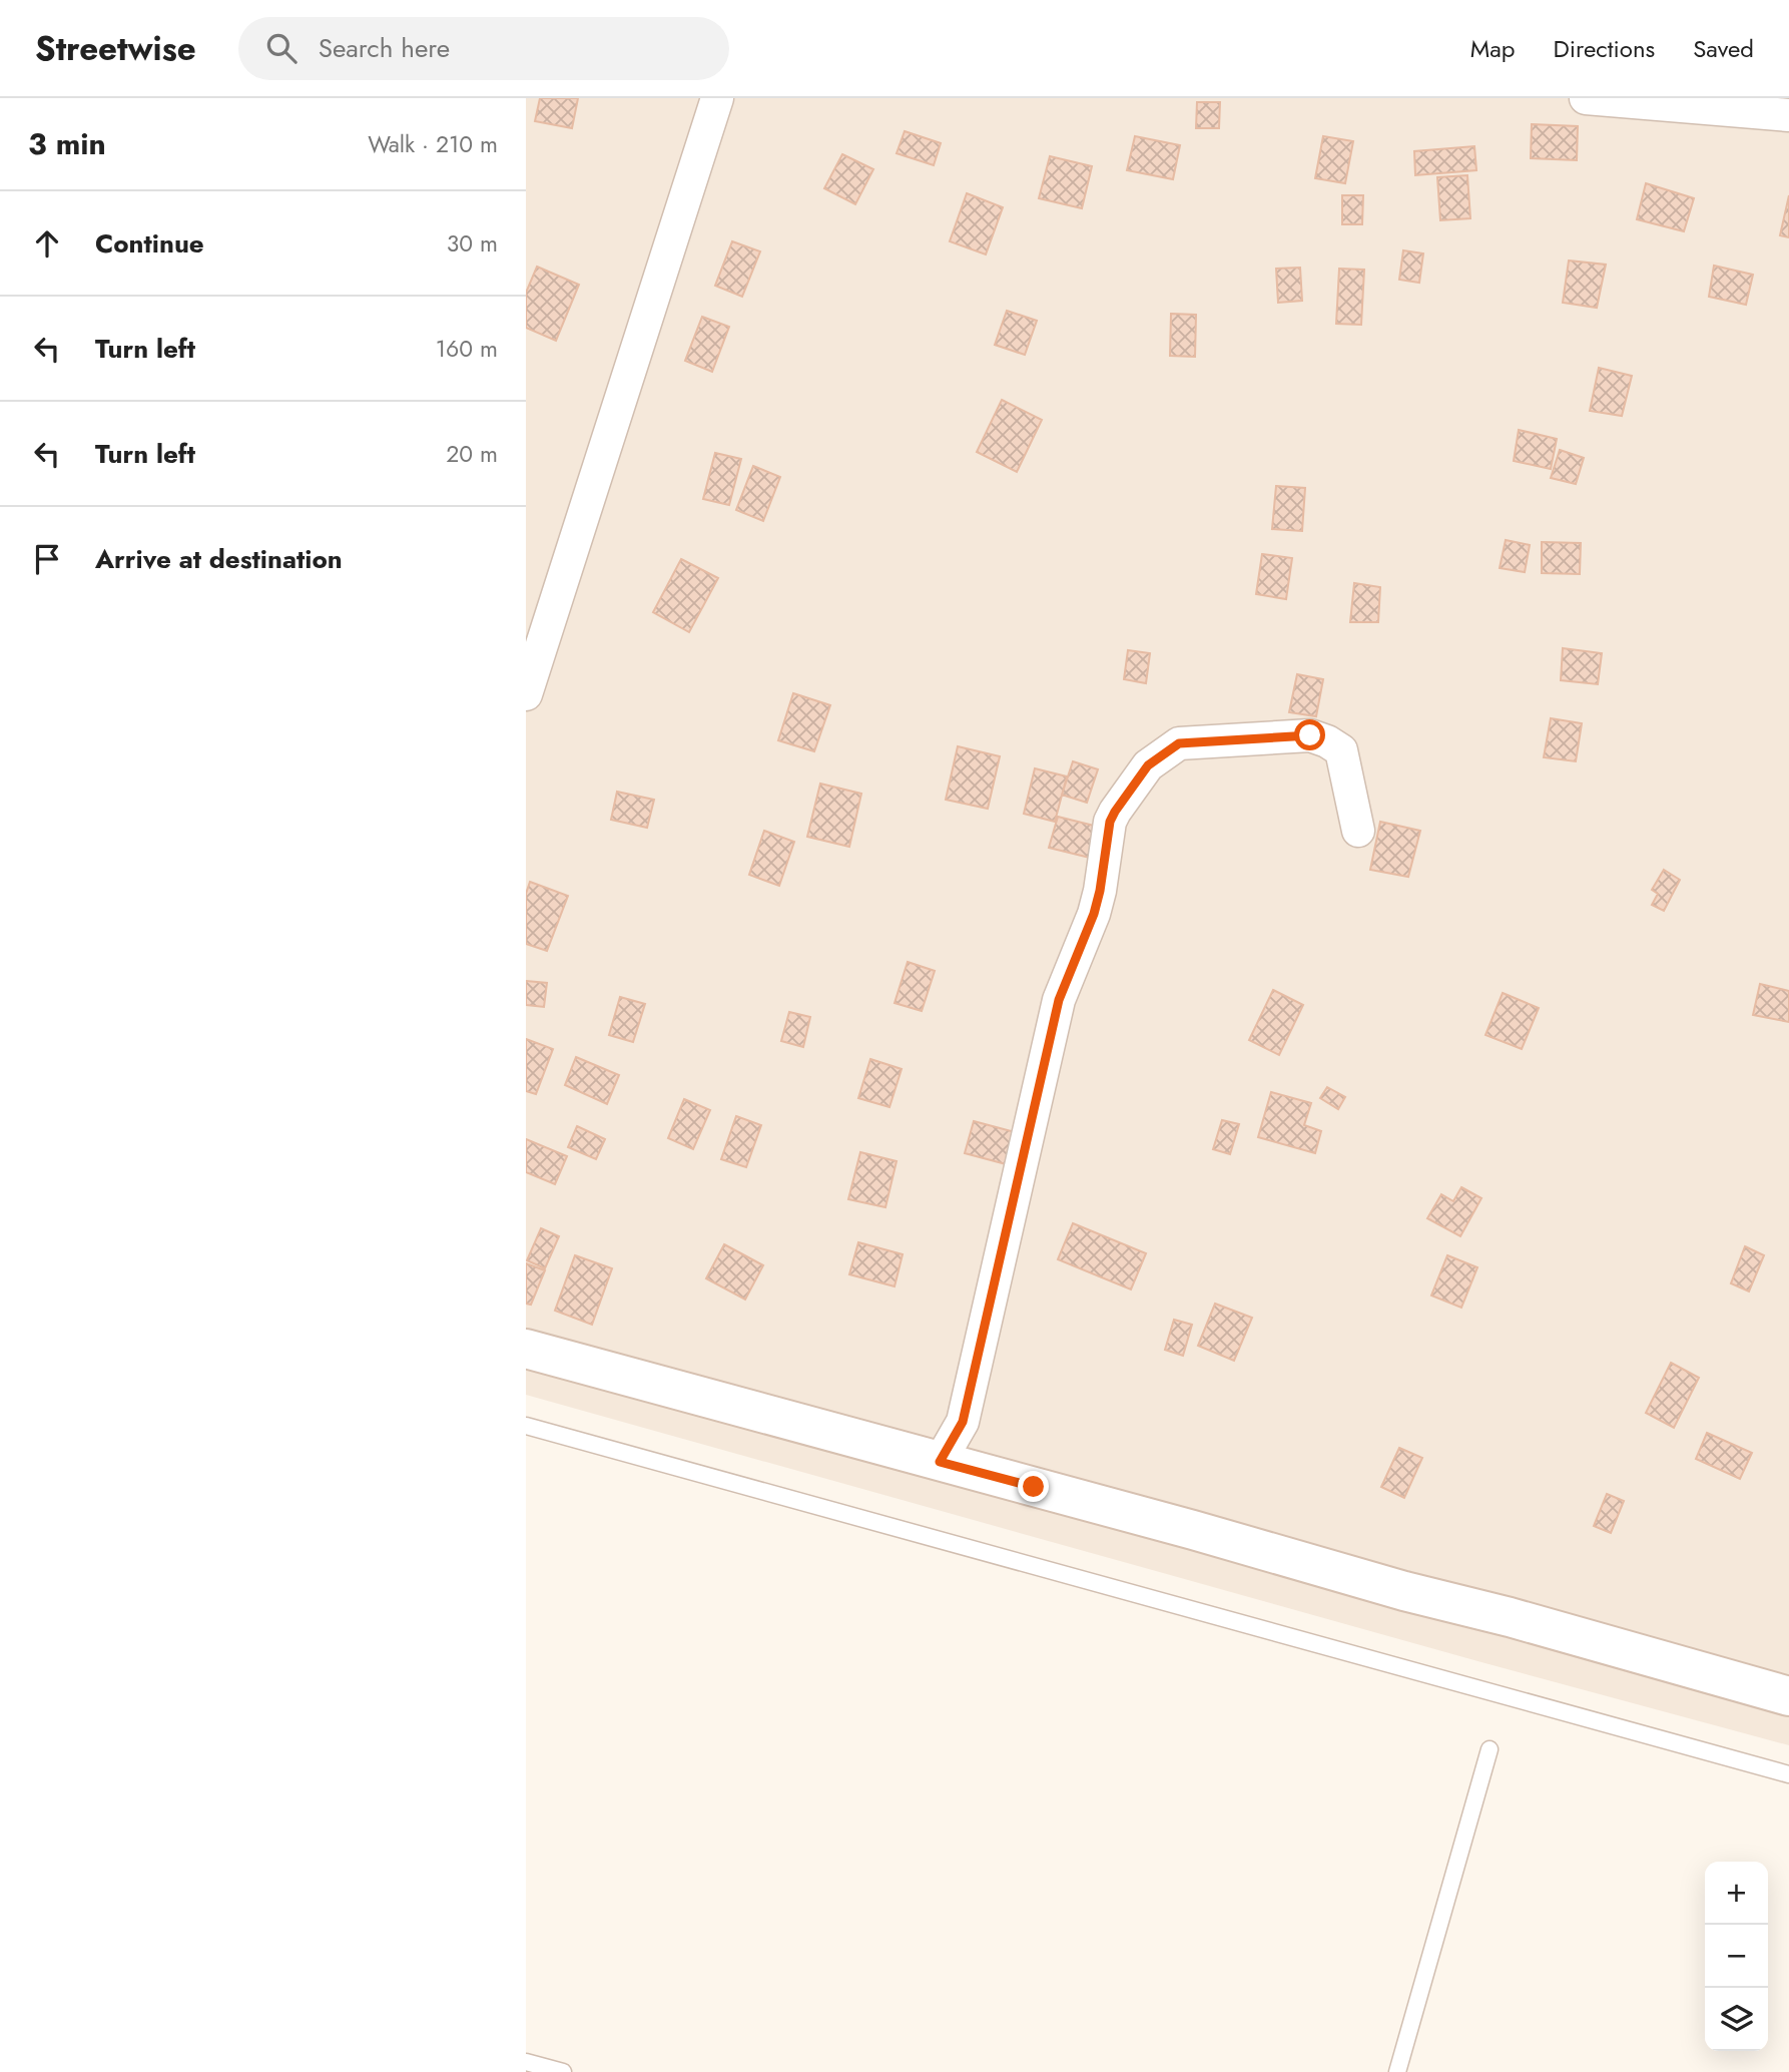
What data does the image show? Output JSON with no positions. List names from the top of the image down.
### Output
{
  "page": {
    "header": "Streetwise",
    "search": "Search here",
    "nav": ["Map", "Directions", "Saved"],
    "heading": ["3 min", "Walk · 210 m"],
    "list": [
      ["Continue", "30 m"],
      ["Turn left", "160 m"],
      ["Turn left", "20 m"],
      "Arrive at destination"
    ],
    "map_buttons": ["+", "−"]
  }
}
